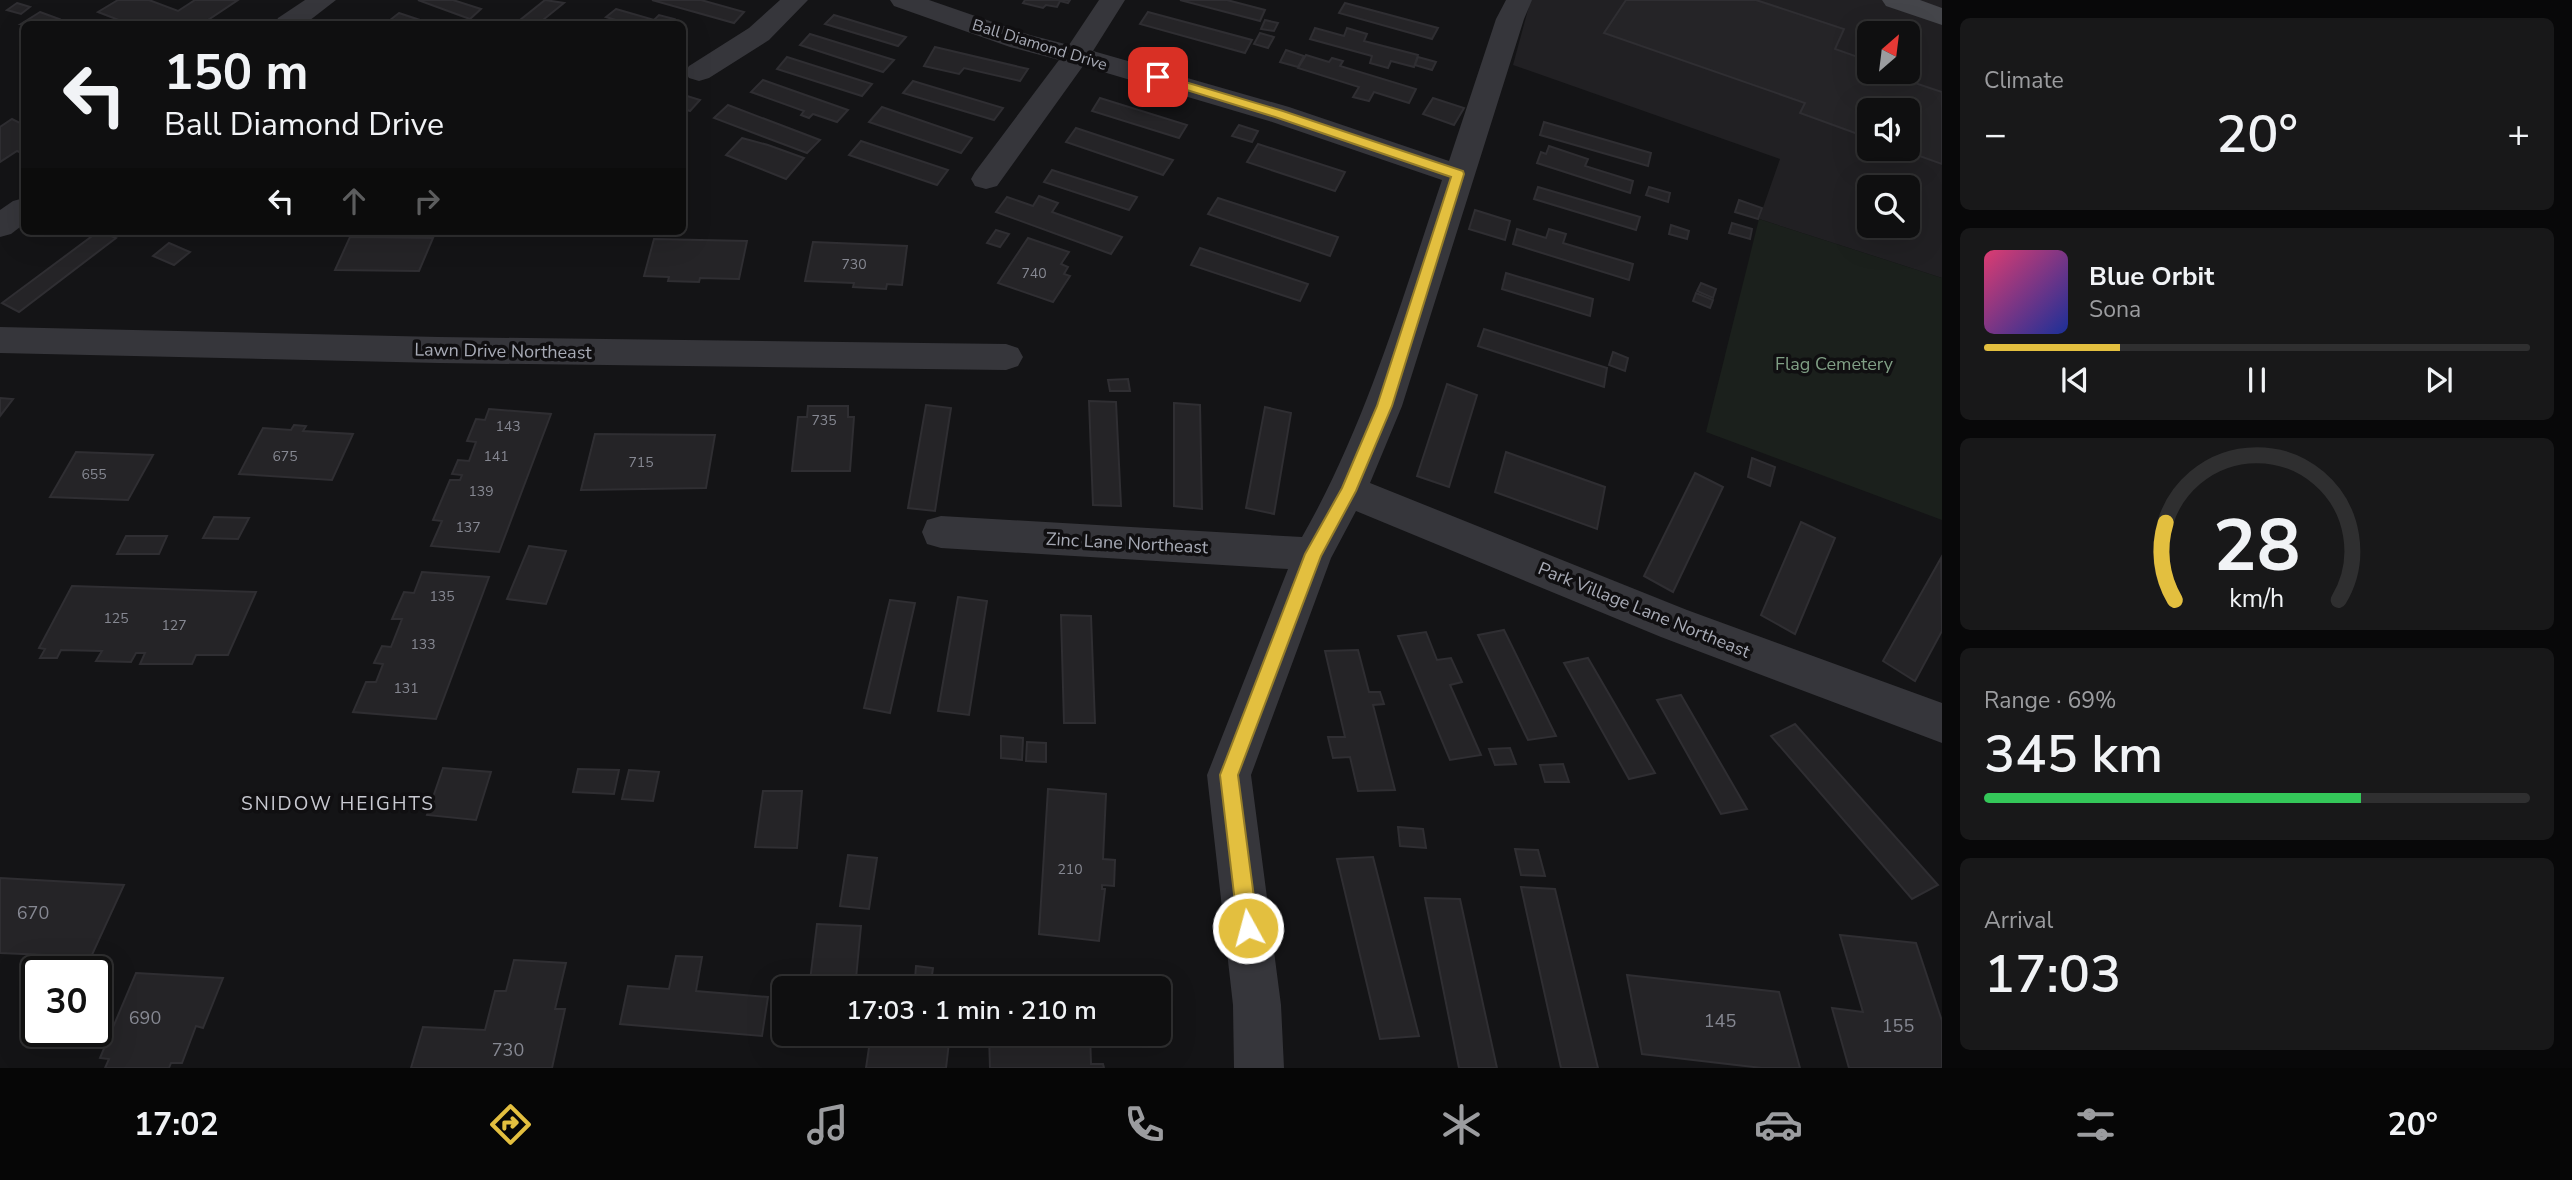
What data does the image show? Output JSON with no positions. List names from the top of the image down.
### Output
{
  "streets": {
    "street": [
      "Ball Diamond Drive",
      "Lawn Drive Northeast",
      "Zinc Lane Northeast",
      "Park Village Lane Northeast"
    ]
  },
  "districts": ["SNIDOW HEIGHTS"],
  "parks": ["Flag Cemetery"],
  "house_numbers": [
    "730",
    "740",
    "735",
    "143",
    "675",
    "141",
    "715",
    "655",
    "139",
    "137",
    "135",
    "125",
    "127",
    "133",
    "131",
    "210",
    "670",
    "690",
    "145",
    "155",
    "730"
  ],
  "north": "top right",
  "page": {
    "tile": [
      "Climate",
      ["Range · 69%", "345 km"],
      ["Arrival", "17:03"]
    ],
    "turn": ["150 m", "Ball Diamond Drive"],
    "heat": ["−", "20°", "+"],
    "song": ["Blue Orbit", "Sona"],
    "limit": "30",
    "trip": "17:03 · 1 min · 210 m",
    "tabs": ["17:02", "20°"],
    "gauge": ["28", "km/h"]
  }
}
